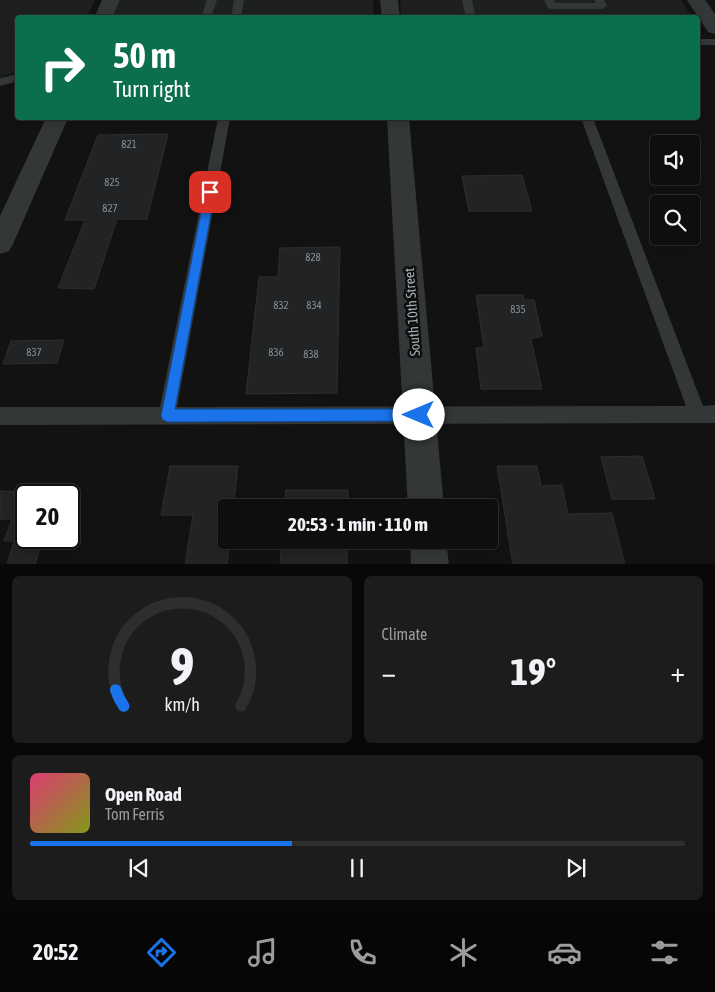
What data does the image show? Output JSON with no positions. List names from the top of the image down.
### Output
{
  "streets": {
    "street": ["South 10th Street"]
  },
  "house_numbers": [
    "821",
    "825",
    "827",
    "828",
    "832",
    "834",
    "835",
    "837",
    "836",
    "838"
  ],
  "page": {
    "turn": ["50 m", "Turn right"],
    "limit": "20",
    "trip": "20:53 · 1 min · 110 m",
    "tile": "Climate",
    "heat": ["−", "19°", "+"],
    "song": ["Open Road", "Tom Ferris"],
    "tabs": "20:52",
    "gauge": ["9", "km/h"]
  }
}
